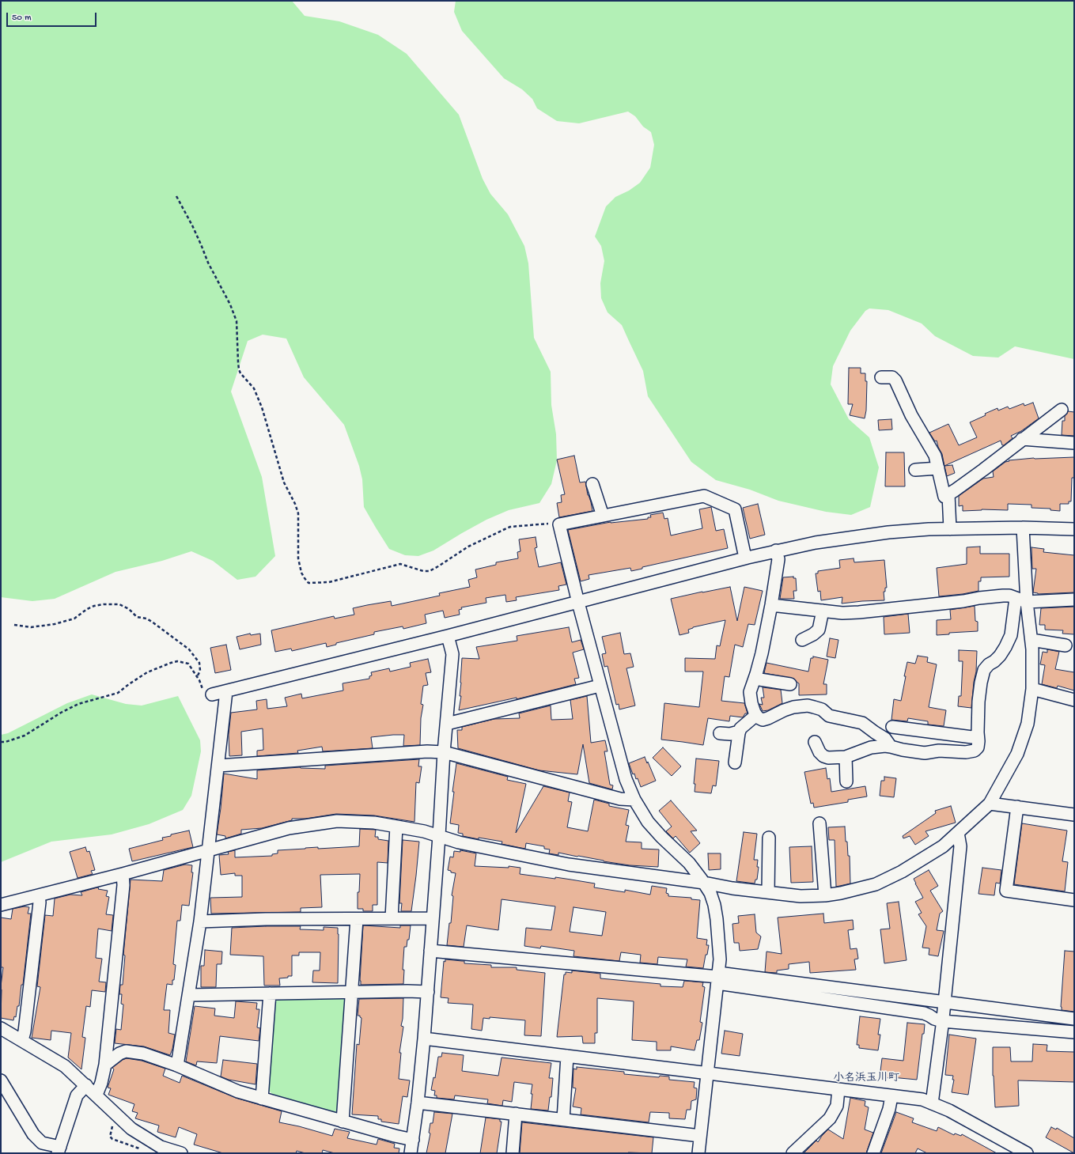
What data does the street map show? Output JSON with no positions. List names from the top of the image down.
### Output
{
  "districts": ["小名浜玉川町"],
  "scale_bar": "50 m"
}
